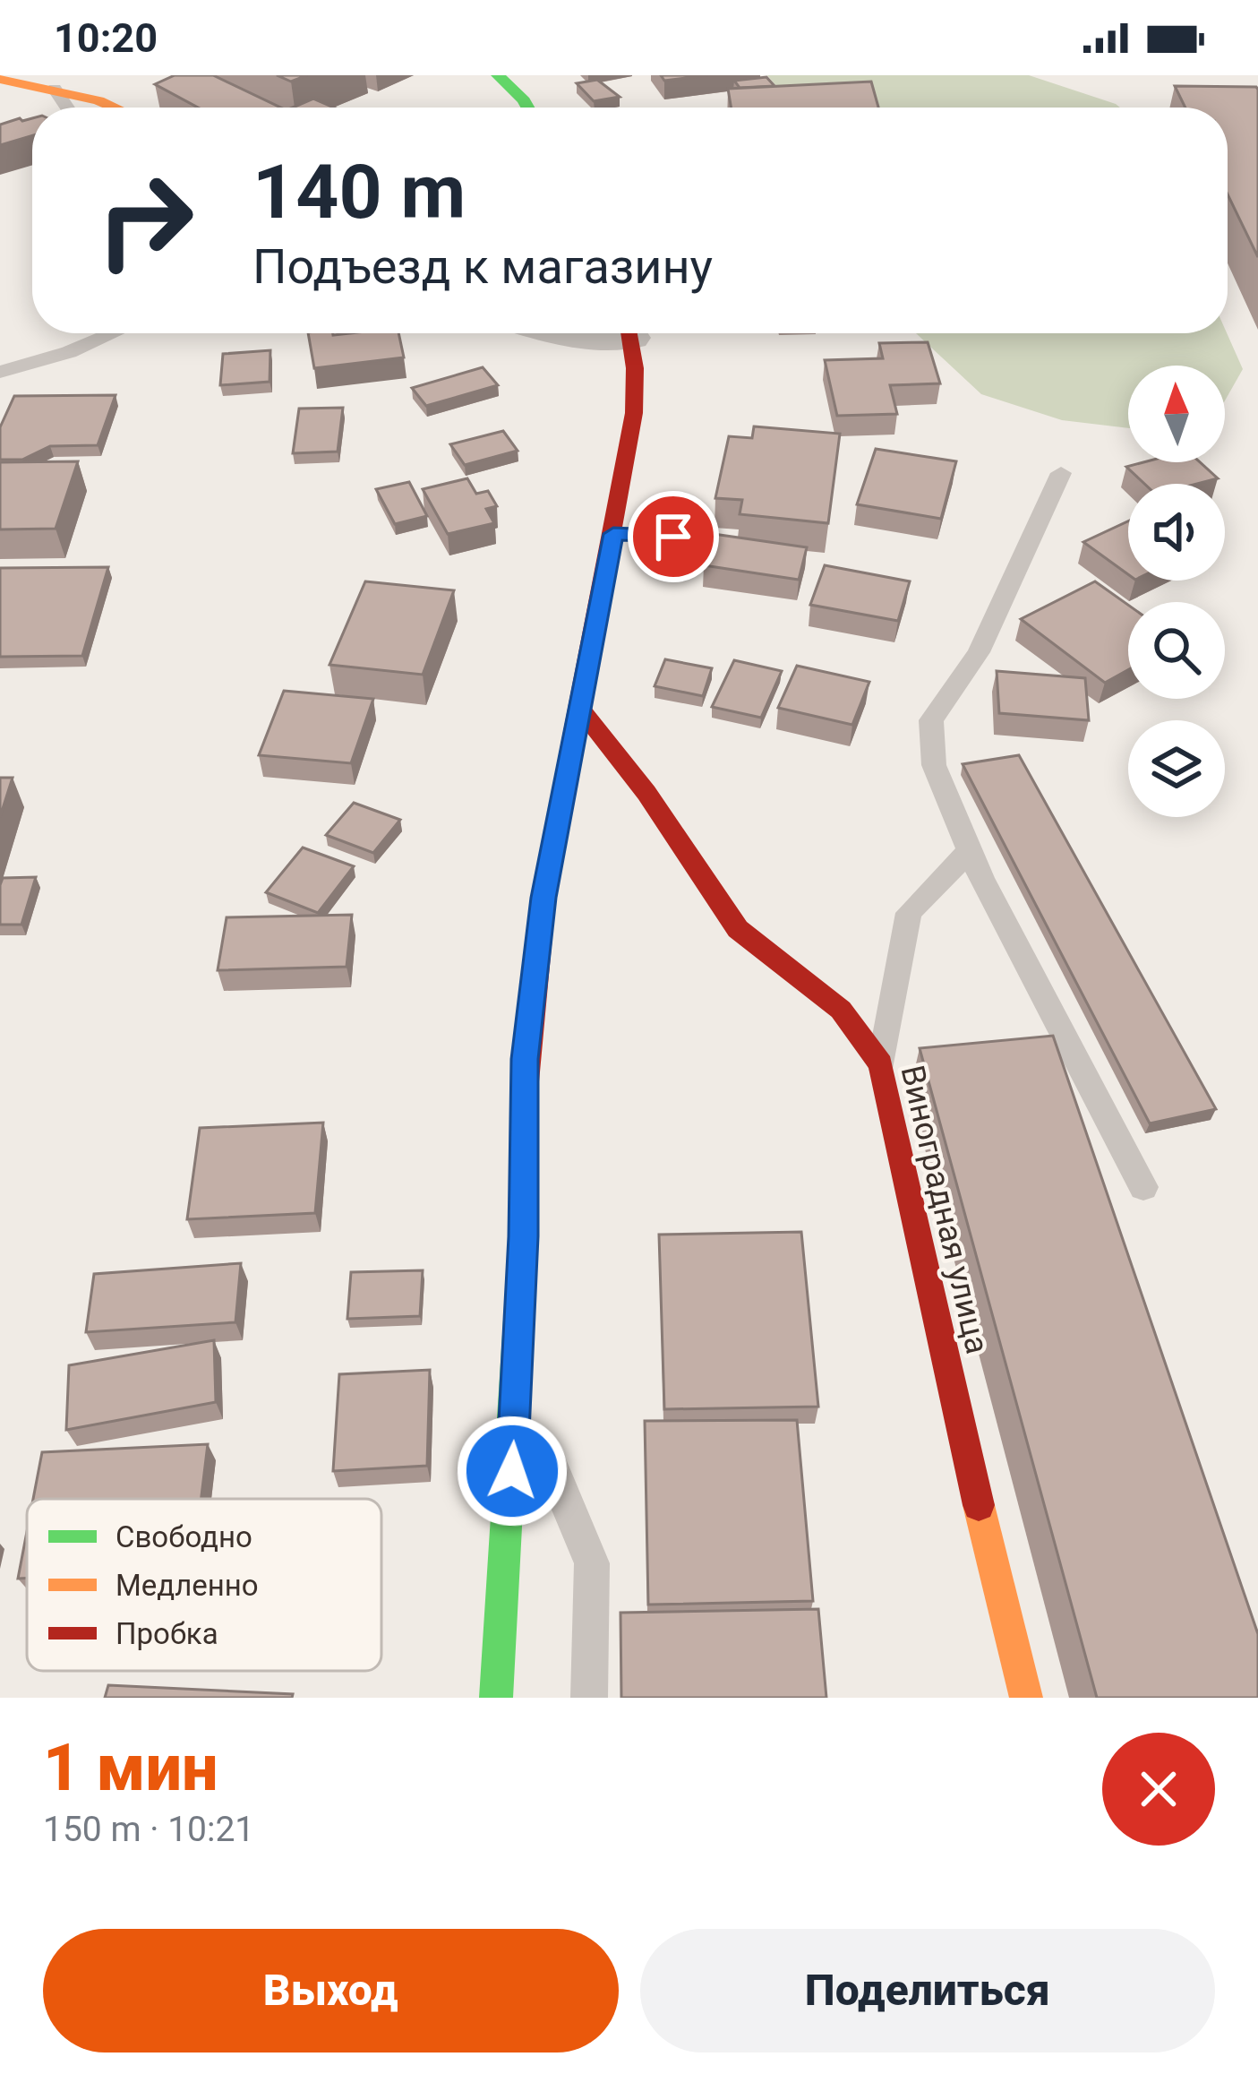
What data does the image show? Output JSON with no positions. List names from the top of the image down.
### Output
{
  "streets": {
    "main road": ["Виноградная улица"]
  },
  "legend": ["Свободно", "Медленно", "Пробка"],
  "north": "top",
  "page": {
    "status": "10:20",
    "turn": ["140 m", "Подъезд к магазину"],
    "heading": ["1 мин", "150 m · 10:21"],
    "buttons": ["Выход", "Поделиться"]
  }
}
